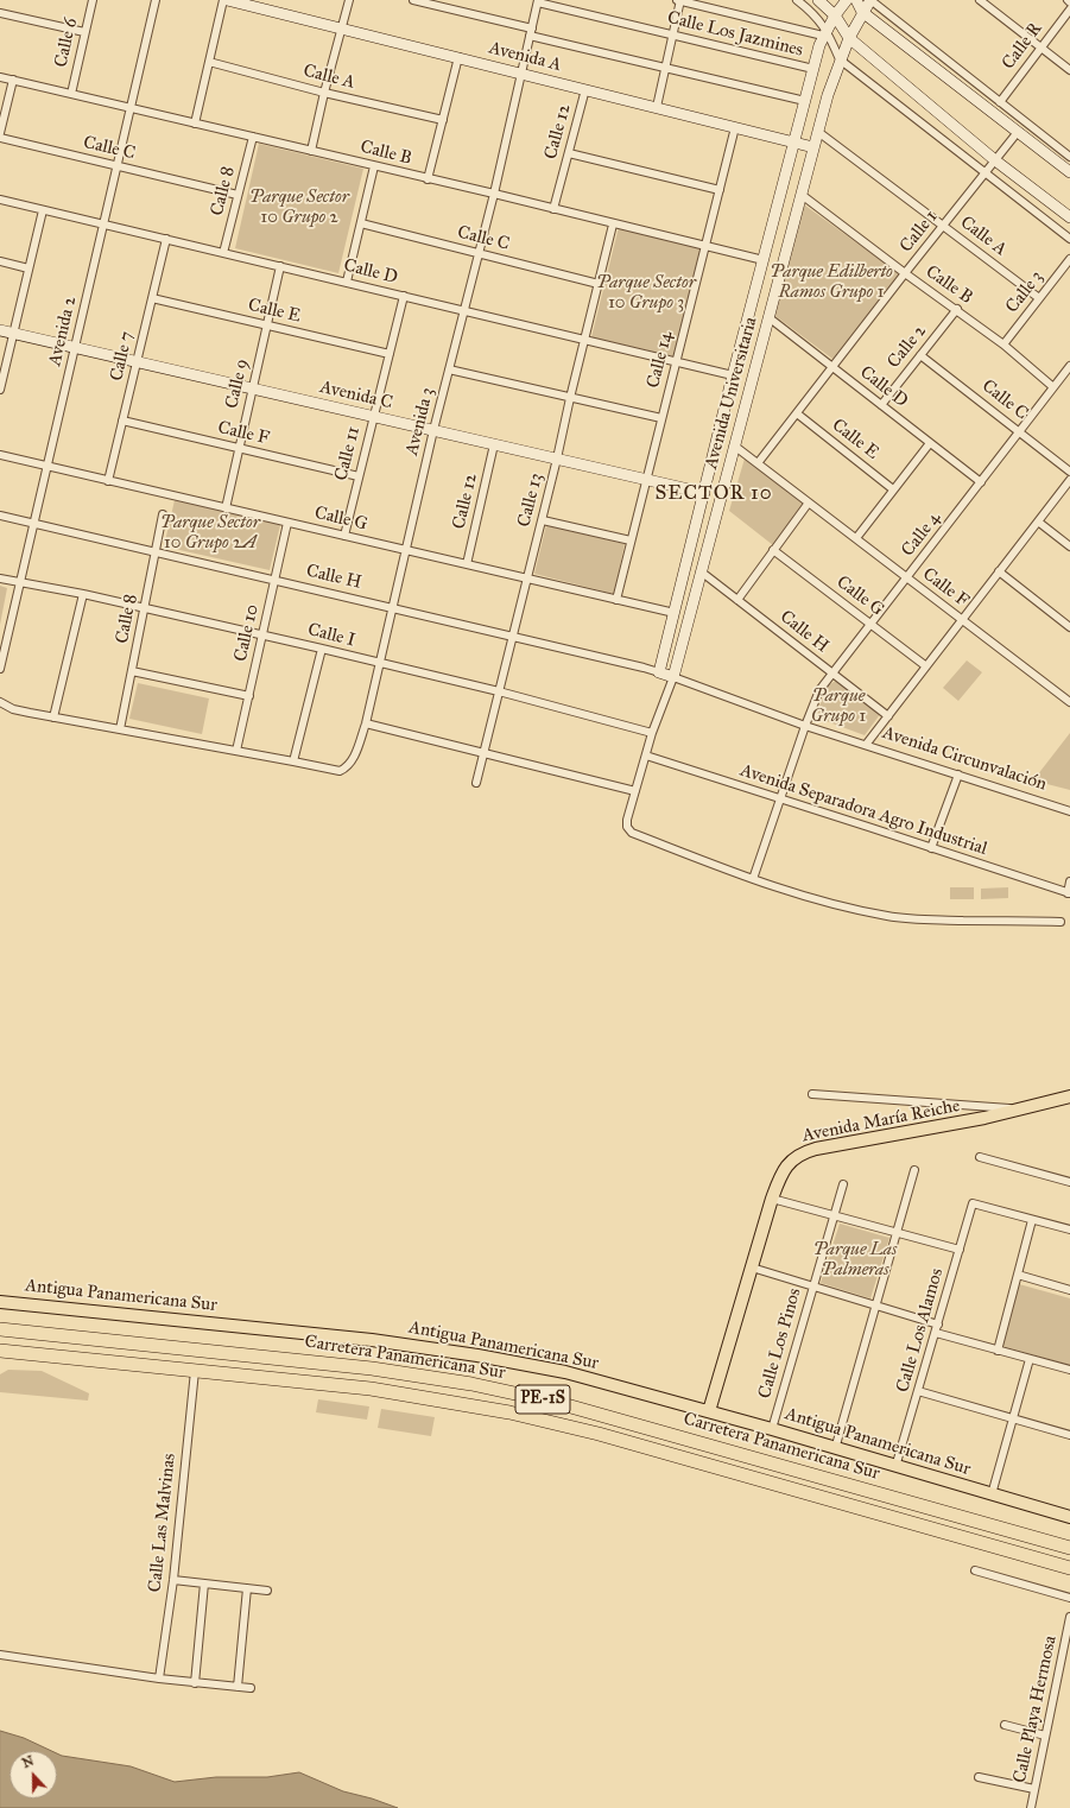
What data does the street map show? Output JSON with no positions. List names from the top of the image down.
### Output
{
  "streets": {
    "highway": ["Carretera Panamericana Sur", "PE-1S"],
    "main road": ["Avenida María Reiche", "Antigua Panamericana Sur"],
    "street": [
      "Calle Los Jazmines",
      "Calle 6",
      "Calle R",
      "Avenida A",
      "Calle A",
      "Calle 12",
      "Calle C",
      "Calle B",
      "Calle 8",
      "Calle 1",
      "Calle D",
      "Calle 3",
      "Calle E",
      "Avenida 2",
      "Calle 2",
      "Calle 7",
      "Calle 14",
      "Calle 9",
      "Avenida Universitaria",
      "Avenida C",
      "Avenida 3",
      "Calle F",
      "Calle 11",
      "Calle 13",
      "Calle G",
      "Calle 4",
      "Calle H",
      "Calle 10",
      "Calle I",
      "Avenida Circunvalación",
      "Avenida Separadora Agro Industrial",
      "Calle Los Alamos",
      "Calle Los Pinos",
      "Calle Las Malvinas",
      "Calle Playa Hermosa"
    ]
  },
  "crossings": [
    ["Calle Los Jazmines", "Avenida Universitaria"],
    ["Calle Los Jazmines", "Avenida 3"],
    ["Calle 6", "Calle B"],
    ["Avenida A", "Calle 12"],
    ["Avenida A", "Calle 14"],
    ["Avenida A", "Avenida Universitaria"],
    ["Avenida A", "Avenida 3"],
    ["Calle A", "Calle 1"],
    ["Calle A", "Calle 3"],
    ["Calle A", "Avenida Universitaria"],
    ["Calle 12", "Calle B"],
    ["Calle 12", "Avenida C"],
    ["Calle 12", "Calle G"],
    ["Calle C", "Calle 8"],
    ["Calle C", "Avenida 2"],
    ["Calle C", "Calle 2"],
    ["Calle C", "Avenida 3"],
    ["Calle C", "Calle 13"],
    ["Calle C", "Calle 4"],
    ["Calle B", "Calle 8"],
    ["Calle B", "Calle 1"],
    ["Calle B", "Calle 3"],
    ["Calle B", "Avenida 2"],
    ["Calle B", "Calle 2"],
    ["Calle B", "Calle 14"],
    ["Calle B", "Avenida Universitaria"],
    ["Calle B", "Avenida 3"],
    ["Calle B", "Calle 13"],
    ["Calle B", "Calle 4"],
    ["Calle 8", "Calle D"],
    ["Calle 8", "Calle H"],
    ["Calle 8", "Calle I"],
    ["Calle 1", "Calle D"],
    ["Calle 1", "Calle E"],
    ["Calle 1", "Calle F"],
    ["Calle D", "Avenida 2"],
    ["Calle D", "Calle 2"],
    ["Calle D", "Calle 7"],
    ["Calle D", "Calle 14"],
    ["Calle D", "Calle 9"],
    ["Calle D", "Avenida Universitaria"],
    ["Calle D", "Avenida 3"],
    ["Calle D", "Calle 11"],
    ["Calle D", "Calle 13"],
    ["Calle D", "Calle 4"],
    ["Calle E", "Calle 7"],
    ["Calle E", "Calle 9"],
    ["Calle E", "Calle 11"],
    ["Avenida 2", "Avenida C"],
    ["Avenida 2", "Calle G"],
    ["Avenida 2", "Calle H"],
    ["Avenida 2", "Calle I"],
    ["Calle 7", "Avenida C"],
    ["Calle 7", "Calle F"],
    ["Calle 7", "Calle G"],
    ["Calle 14", "Avenida C"],
    ["Calle 14", "Calle G"],
    ["Calle 9", "Avenida C"],
    ["Calle 9", "Calle F"],
    ["Calle 9", "Calle G"],
    ["Avenida Universitaria", "Avenida C"],
    ["Avenida Universitaria", "Calle F"],
    ["Avenida Universitaria", "Calle G"],
    ["Avenida Universitaria", "Calle 4"],
    ["Avenida Universitaria", "Calle H"],
    ["Avenida Universitaria", "Calle I"],
    ["Avenida Universitaria", "Avenida Circunvalación"],
    ["Avenida Universitaria", "Avenida Separadora Agro Industrial"],
    ["Avenida C", "Avenida 3"],
    ["Avenida C", "Calle 11"],
    ["Avenida C", "Calle 13"],
    ["Avenida 3", "Calle G"],
    ["Avenida 3", "Calle H"],
    ["Avenida 3", "Calle I"],
    ["Calle F", "Calle 11"],
    ["Calle F", "Calle 4"],
    ["Calle 11", "Calle G"],
    ["Calle 13", "Calle G"],
    ["Calle 13", "Calle H"],
    ["Calle 13", "Calle I"],
    ["Calle G", "Calle 4"],
    ["Calle G", "Calle 10"],
    ["Calle 4", "Calle H"],
    ["Calle 4", "Avenida Circunvalación"],
    ["Calle 4", "Avenida Separadora Agro Industrial"],
    ["Calle H", "Calle 10"],
    ["Calle H", "Avenida Circunvalación"],
    ["Calle 10", "Calle I"],
    ["Avenida María Reiche", "Antigua Panamericana Sur"],
    ["Antigua Panamericana Sur", "Calle Los Alamos"],
    ["Antigua Panamericana Sur", "Calle Los Pinos"],
    ["Carretera Panamericana Sur", "Calle Las Malvinas"]
  ],
  "districts": ["SECTOR 10"],
  "parks": [
    "Parque Sector 10 Grupo 2",
    "Parque Edilberto Ramos Grupo 1",
    "Parque Sector 10 Grupo 3",
    "Parque Sector 10 Grupo 2A",
    "Parque Grupo 1",
    "Parque Las Palmeras"
  ],
  "north": "top"
}
